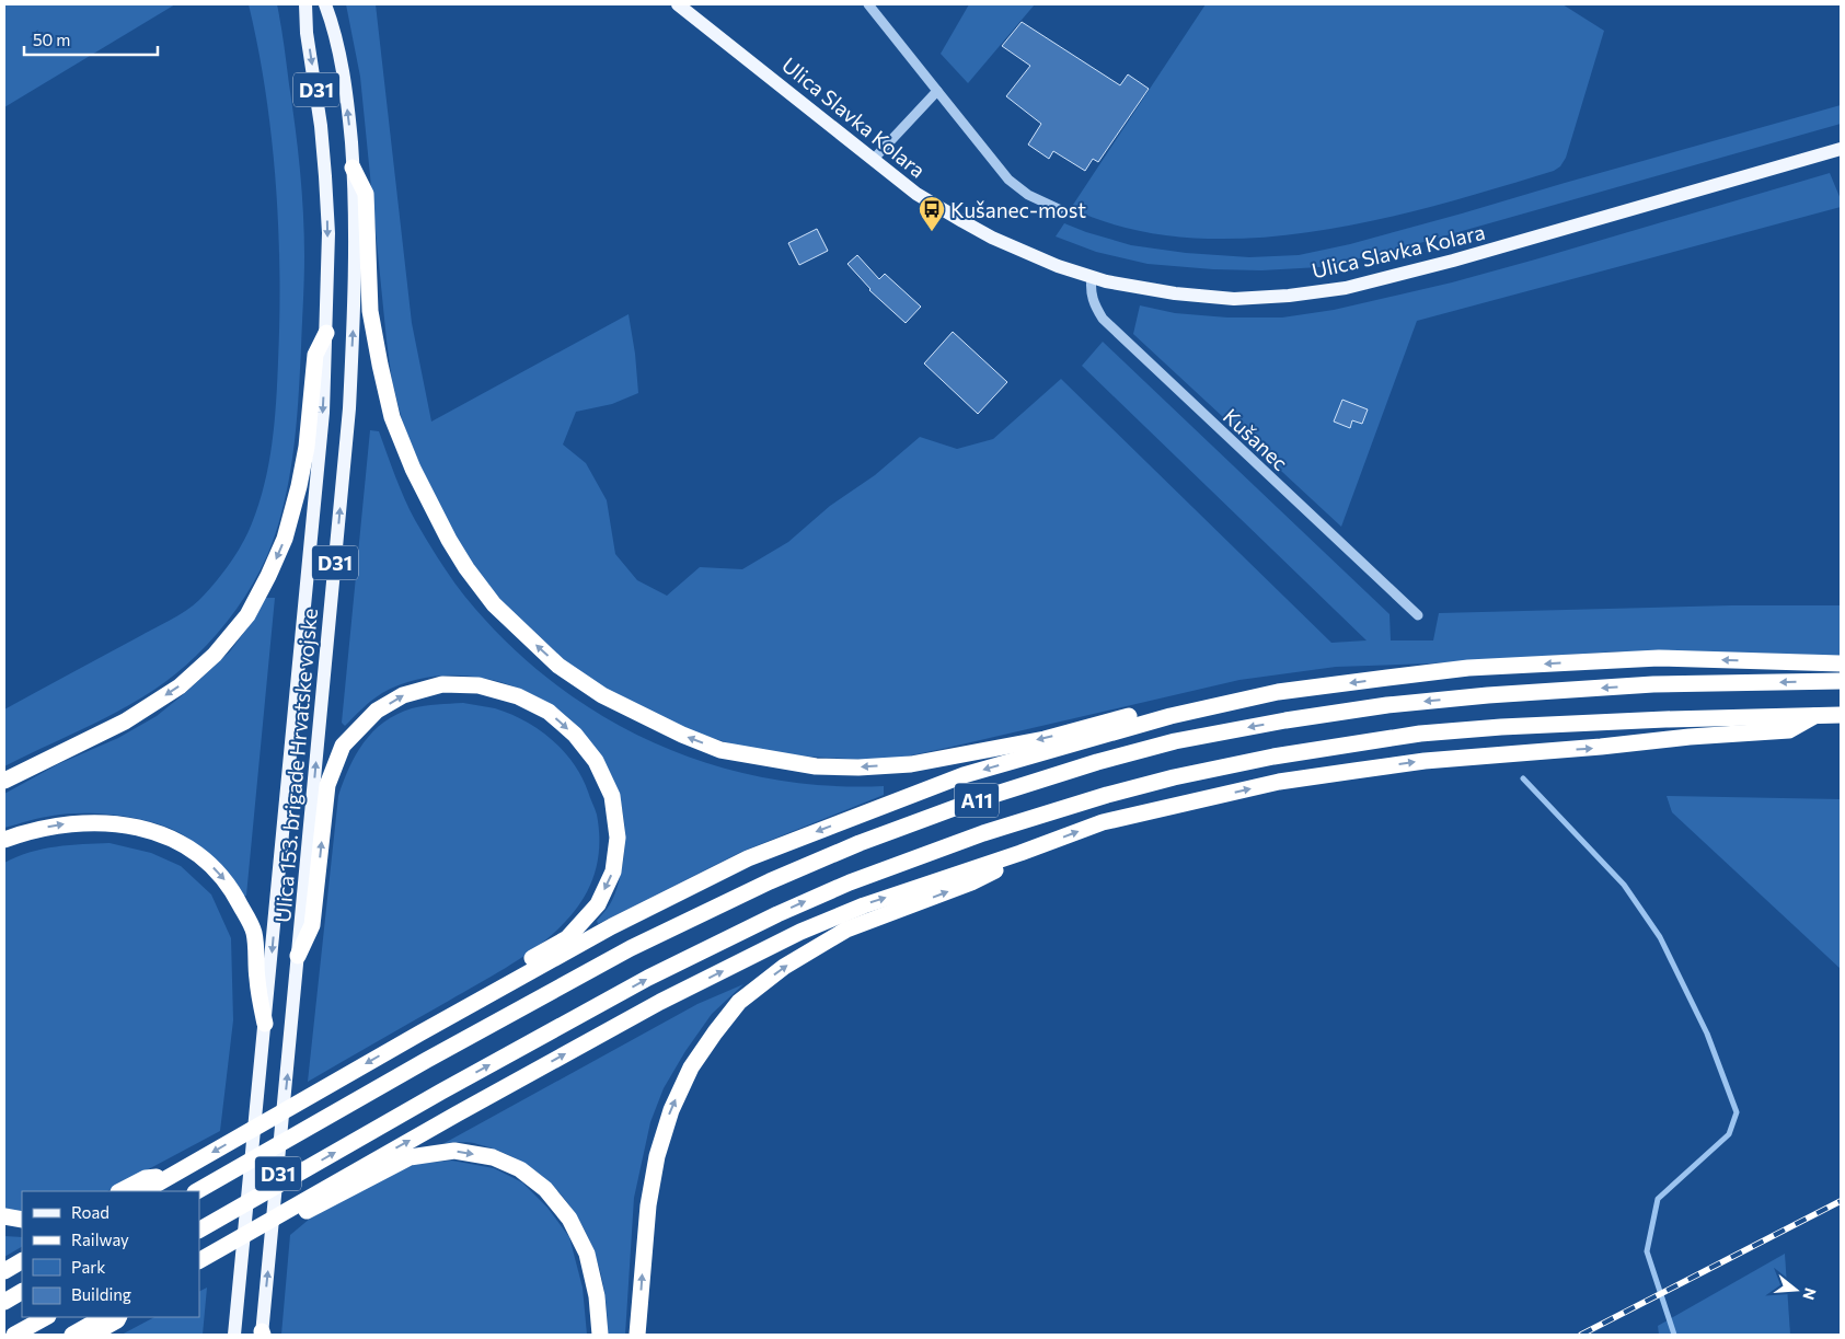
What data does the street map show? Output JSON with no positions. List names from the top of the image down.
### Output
{
  "streets": {
    "highway": ["A11"],
    "main road": ["D31", "Ulica Slavka Kolara", "Ulica 153. brigade Hrvatske vojske"],
    "street": ["Kušanec"]
  },
  "crossings": [
    ["Ulica Slavka Kolara", "Kušanec"]
  ],
  "places": {
    "bus stop": ["Kušanec-most"]
  },
  "legend": [
    "Road",
    "Railway",
    "Park",
    "Building"
  ],
  "scale_bar": "50 m",
  "north": "right"
}
